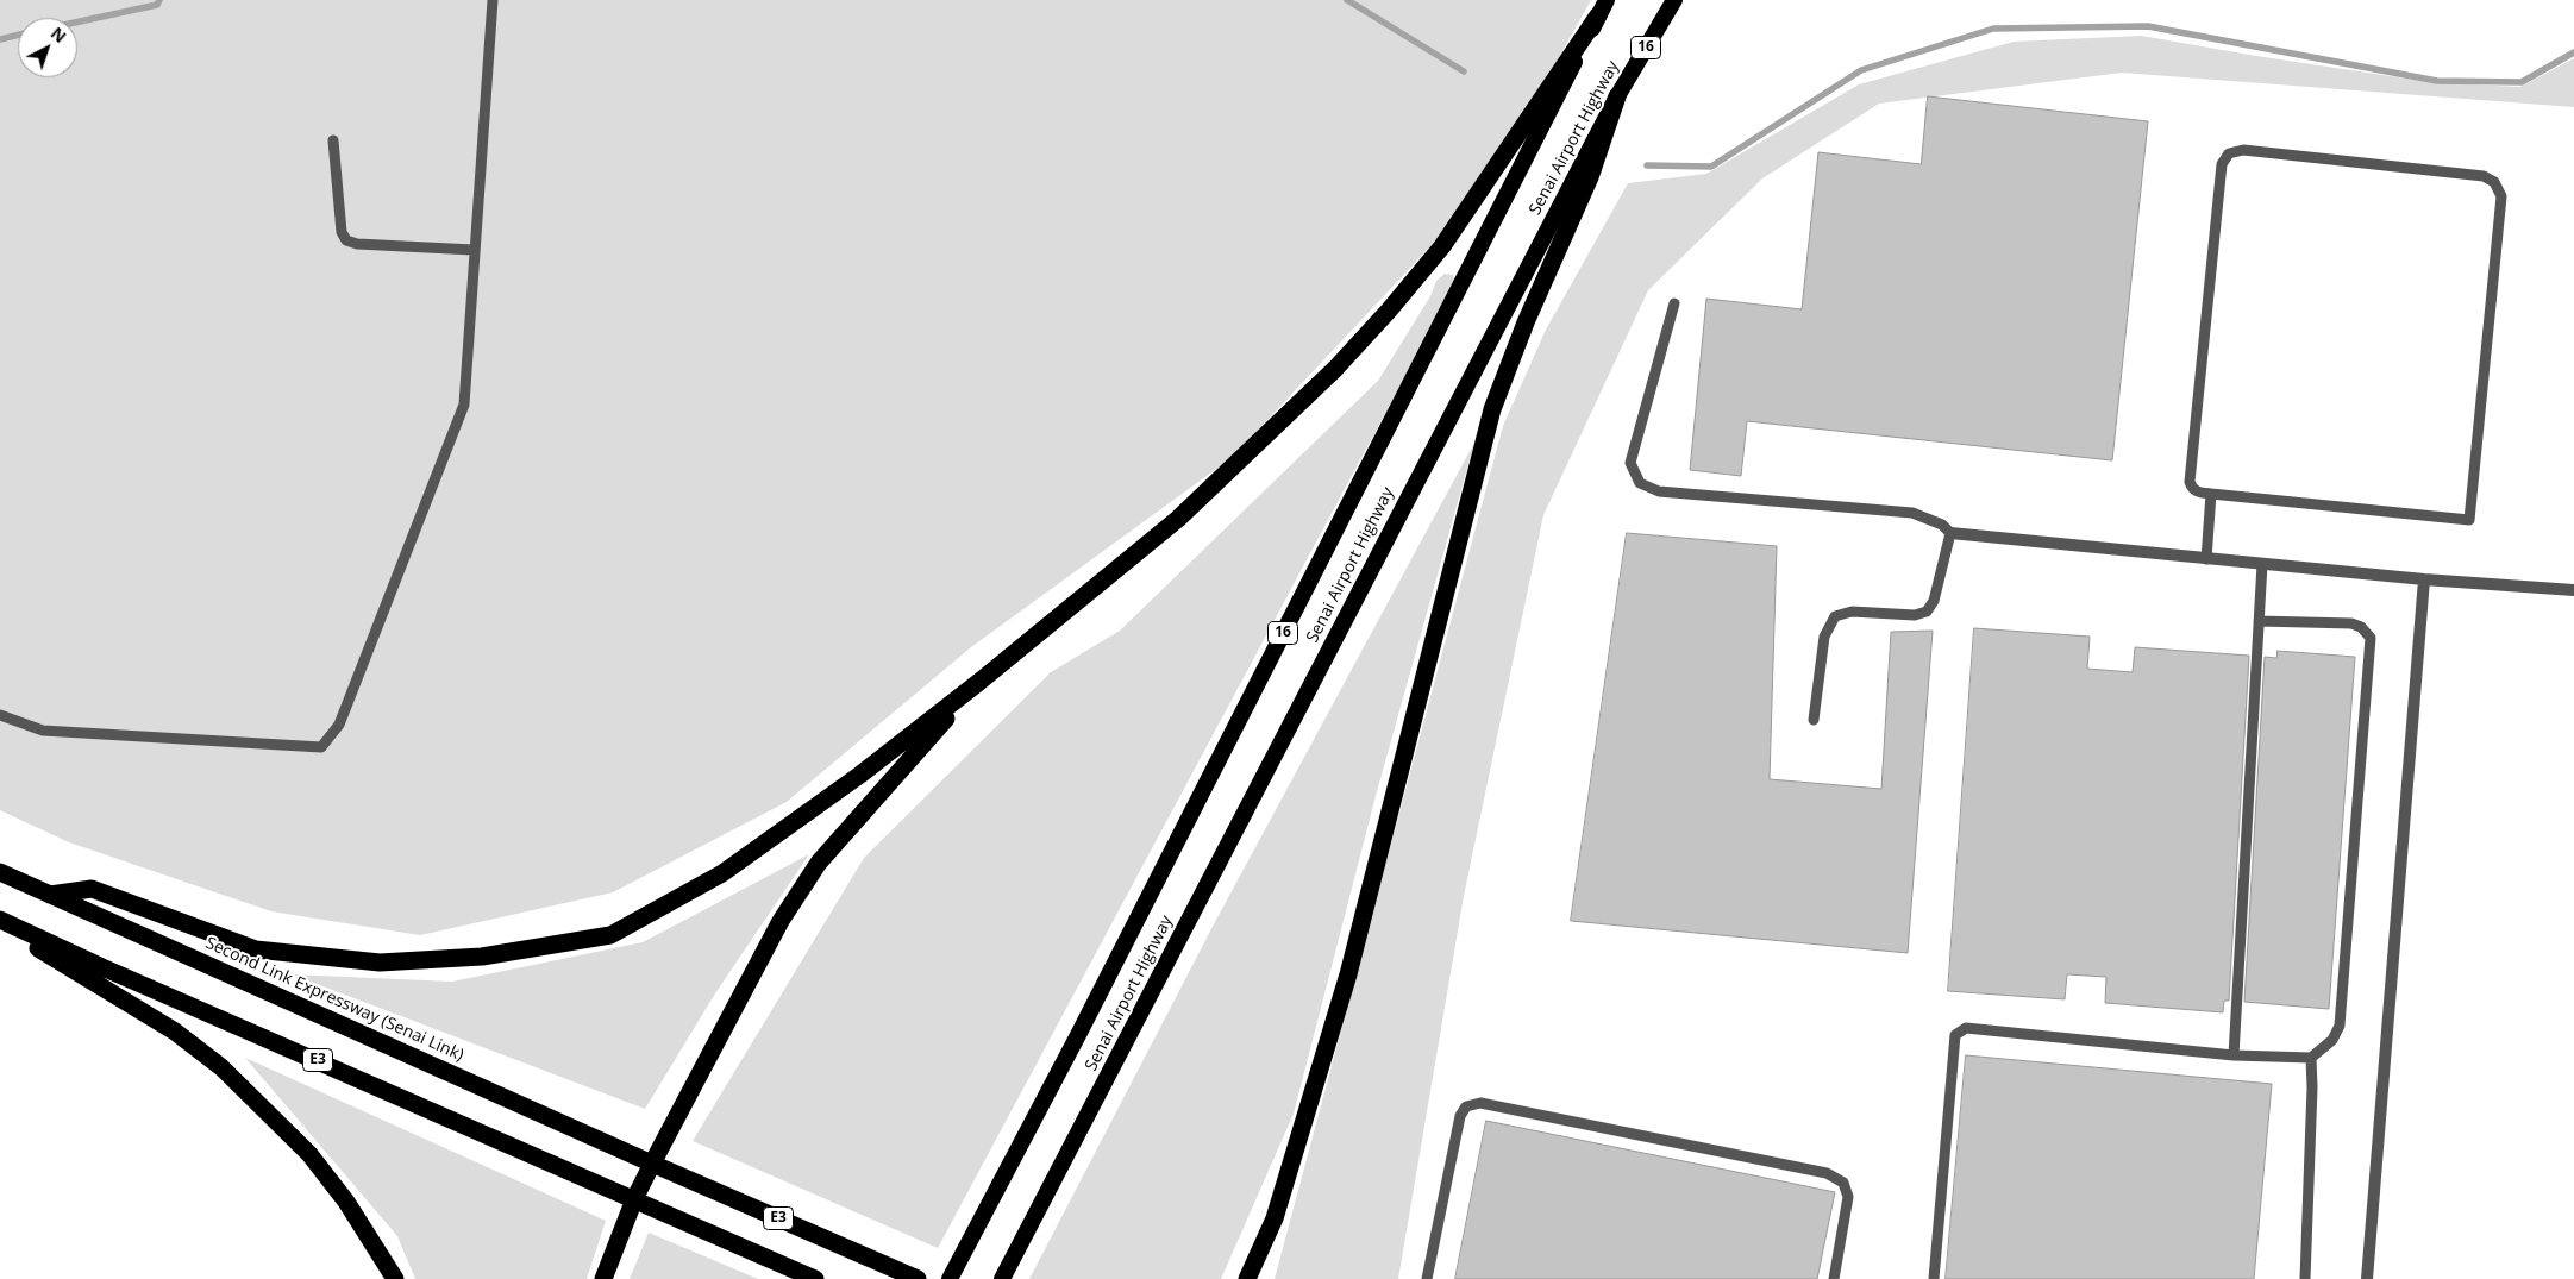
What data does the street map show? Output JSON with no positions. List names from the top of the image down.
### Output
{
  "streets": {
    "highway": [
      "16",
      "Senai Airport Highway",
      "Second Link Expressway (Senai Link)",
      "E3"
    ]
  },
  "crossings": [
    ["Second Link Expressway (Senai Link)", "E3"]
  ],
  "north": "top right"
}
